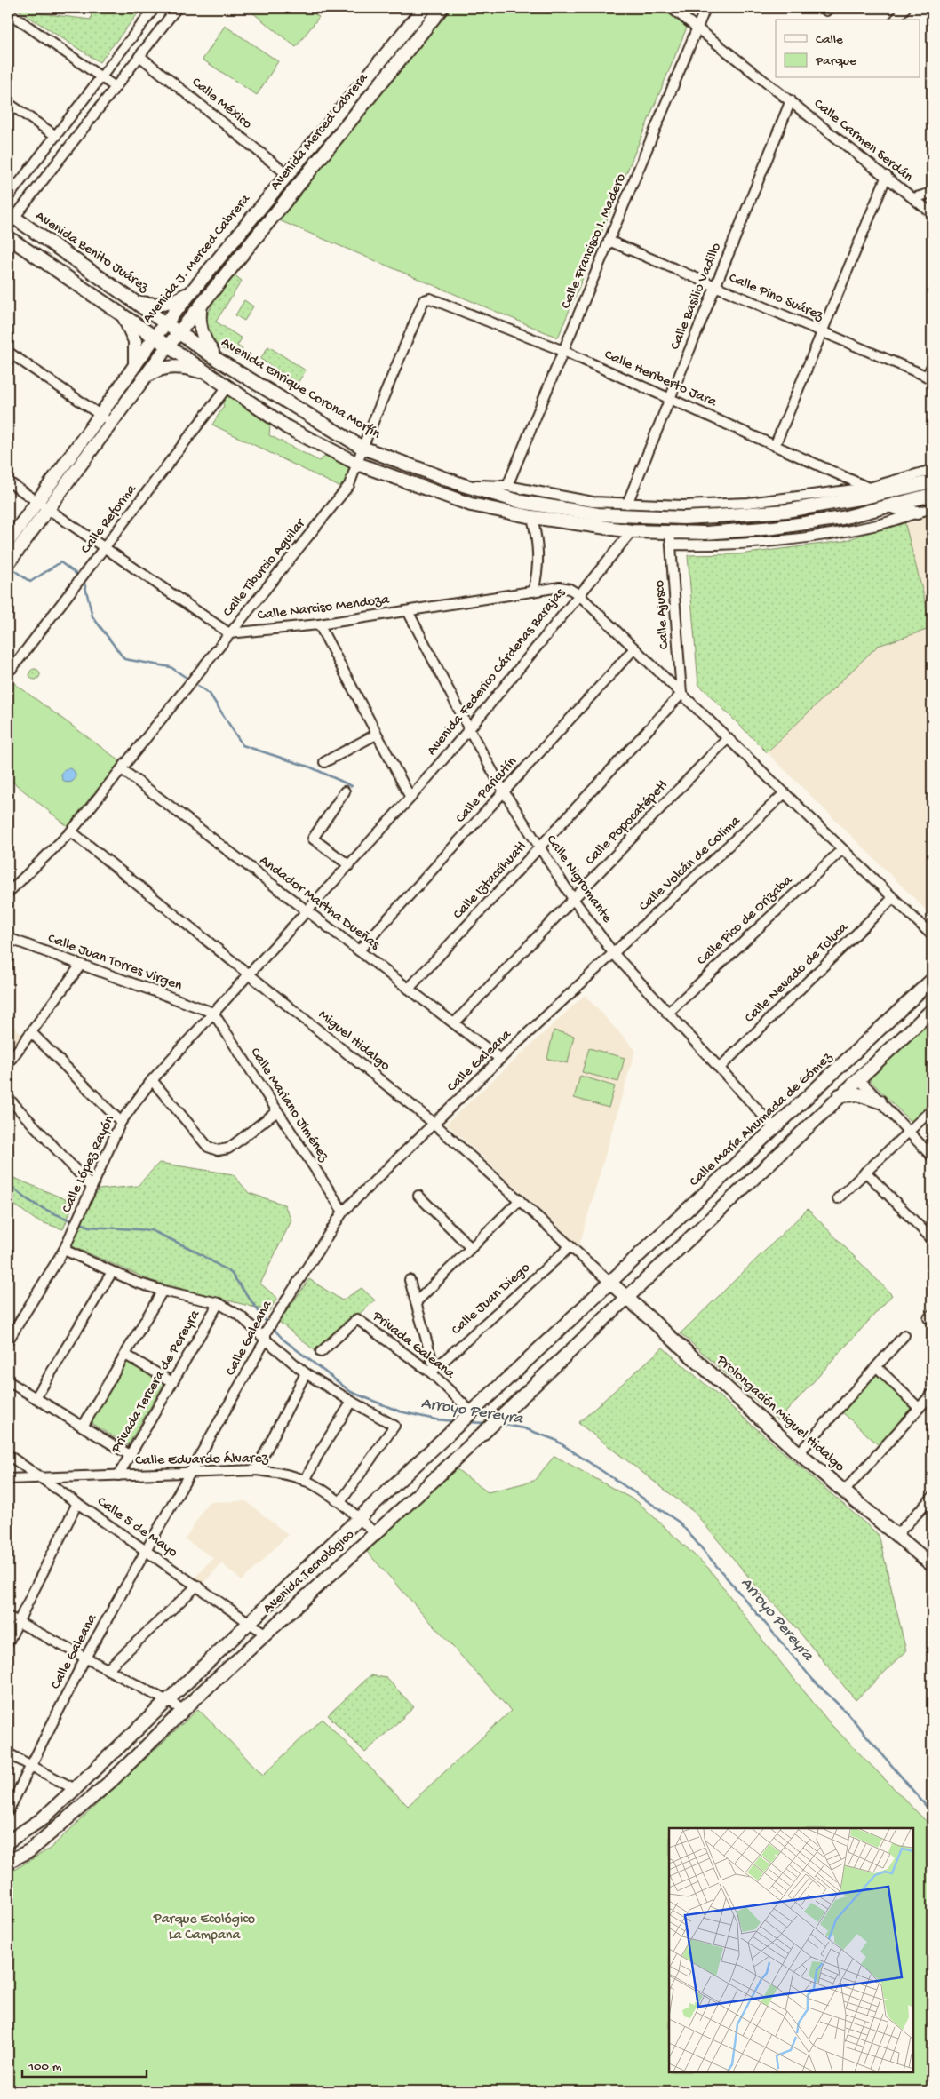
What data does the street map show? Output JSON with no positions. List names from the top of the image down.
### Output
{
  "streets": {
    "main road": [
      "Avenida Merced Cabrera",
      "Avenida Benito Juárez",
      "Avenida J. Merced Cabrera",
      "Avenida Enrique Corona Morfín",
      "Calle María Ahumada de Gómez",
      "Prolongación Miguel Hidalgo",
      "Avenida Tecnológico"
    ],
    "street": [
      "Calle México",
      "Calle Carmen Serdán",
      "Calle Francisco I. Madero",
      "Calle Basilio Vadillo",
      "Calle Pino Suárez",
      "Calle Heriberto Jara",
      "Calle Reforma",
      "Calle Tiburcio Aguilar",
      "Calle Narciso Mendoza",
      "Calle Ajusco",
      "Avenida Federico Cárdenas Barajas",
      "Calle Paricutín",
      "Calle Popocatépetl",
      "Calle Volcán de Colima",
      "Calle Nigromante",
      "Calle Iztaccíhuatl",
      "Andador Martha Dueñas",
      "Calle Pico de Orizaba",
      "Calle Juan Torres Virgen",
      "Calle Nevado de Toluca",
      "Miguel Hidalgo",
      "Calle Galeana",
      "Calle Mariano Jiménez",
      "Calle López Rayón",
      "Calle Juan Diego",
      "Privada Galeana",
      "Privada Tercera de Pereyra",
      "Calle Eduardo Álvarez",
      "Calle 5 de Mayo"
    ]
  },
  "crossings": [
    ["Calle México", "Avenida J. Merced Cabrera"],
    ["Avenida Merced Cabrera", "Avenida Benito Juárez"],
    ["Avenida Merced Cabrera", "Avenida J. Merced Cabrera"],
    ["Avenida Merced Cabrera", "Avenida Enrique Corona Morfín"],
    ["Calle Carmen Serdán", "Calle Francisco I. Madero"],
    ["Calle Carmen Serdán", "Calle Basilio Vadillo"],
    ["Calle Francisco I. Madero", "Calle Pino Suárez"],
    ["Calle Francisco I. Madero", "Calle Heriberto Jara"],
    ["Avenida Benito Juárez", "Avenida J. Merced Cabrera"],
    ["Avenida Benito Juárez", "Avenida Enrique Corona Morfín"],
    ["Calle Basilio Vadillo", "Calle Pino Suárez"],
    ["Calle Basilio Vadillo", "Calle Heriberto Jara"],
    ["Calle Heriberto Jara", "Avenida Enrique Corona Morfín"],
    ["Calle Heriberto Jara", "Calle Tiburcio Aguilar"],
    ["Avenida Enrique Corona Morfín", "Calle Tiburcio Aguilar"],
    ["Calle Tiburcio Aguilar", "Calle Narciso Mendoza"],
    ["Calle Tiburcio Aguilar", "Andador Martha Dueñas"],
    ["Calle Tiburcio Aguilar", "Miguel Hidalgo"],
    ["Calle Narciso Mendoza", "Avenida Federico Cárdenas Barajas"],
    ["Calle Narciso Mendoza", "Calle Nigromante"],
    ["Calle Ajusco", "Avenida Federico Cárdenas Barajas"],
    ["Calle Ajusco", "Calle Iztaccíhuatl"],
    ["Avenida Federico Cárdenas Barajas", "Calle Paricutín"],
    ["Avenida Federico Cárdenas Barajas", "Calle Popocatépetl"],
    ["Avenida Federico Cárdenas Barajas", "Calle Volcán de Colima"],
    ["Avenida Federico Cárdenas Barajas", "Calle Nigromante"],
    ["Avenida Federico Cárdenas Barajas", "Calle Iztaccíhuatl"],
    ["Avenida Federico Cárdenas Barajas", "Andador Martha Dueñas"],
    ["Avenida Federico Cárdenas Barajas", "Calle Pico de Orizaba"],
    ["Avenida Federico Cárdenas Barajas", "Calle Juan Torres Virgen"],
    ["Avenida Federico Cárdenas Barajas", "Calle Nevado de Toluca"],
    ["Avenida Federico Cárdenas Barajas", "Miguel Hidalgo"],
    ["Avenida Federico Cárdenas Barajas", "Calle Mariano Jiménez"],
    ["Avenida Federico Cárdenas Barajas", "Calle López Rayón"],
    ["Calle Paricutín", "Calle Nigromante"],
    ["Calle Paricutín", "Andador Martha Dueñas"],
    ["Calle Popocatépetl", "Calle Nigromante"],
    ["Calle Popocatépetl", "Andador Martha Dueñas"],
    ["Calle Volcán de Colima", "Calle Nigromante"],
    ["Calle Volcán de Colima", "Calle Galeana"],
    ["Calle Nigromante", "Calle Iztaccíhuatl"],
    ["Calle Nigromante", "Calle Pico de Orizaba"],
    ["Calle Nigromante", "Calle Nevado de Toluca"],
    ["Calle Nigromante", "Calle Galeana"],
    ["Calle Nigromante", "Calle María Ahumada de Gómez"],
    ["Calle Iztaccíhuatl", "Andador Martha Dueñas"],
    ["Andador Martha Dueñas", "Calle Galeana"],
    ["Calle Juan Torres Virgen", "Calle Mariano Jiménez"],
    ["Calle Juan Torres Virgen", "Calle López Rayón"],
    ["Miguel Hidalgo", "Calle Galeana"],
    ["Miguel Hidalgo", "Calle María Ahumada de Gómez"],
    ["Miguel Hidalgo", "Calle Juan Diego"],
    ["Miguel Hidalgo", "Prolongación Miguel Hidalgo"],
    ["Miguel Hidalgo", "Avenida Tecnológico"],
    ["Calle Galeana", "Calle Mariano Jiménez"],
    ["Calle Galeana", "Calle Eduardo Álvarez"],
    ["Calle Galeana", "Calle 5 de Mayo"],
    ["Calle Mariano Jiménez", "Calle López Rayón"],
    ["Calle María Ahumada de Gómez", "Prolongación Miguel Hidalgo"],
    ["Calle María Ahumada de Gómez", "Avenida Tecnológico"],
    ["Calle Juan Diego", "Privada Galeana"],
    ["Privada Galeana", "Avenida Tecnológico"],
    ["Privada Tercera de Pereyra", "Calle Eduardo Álvarez"],
    ["Prolongación Miguel Hidalgo", "Avenida Tecnológico"],
    ["Calle Eduardo Álvarez", "Calle 5 de Mayo"],
    ["Calle Eduardo Álvarez", "Avenida Tecnológico"],
    ["Calle 5 de Mayo", "Avenida Tecnológico"]
  ],
  "water": ["Arroyo Pereyra"],
  "parks": ["Parque Ecológico La Campana"],
  "legend": ["Calle", "Parque"],
  "scale_bar": "100 m"
}
